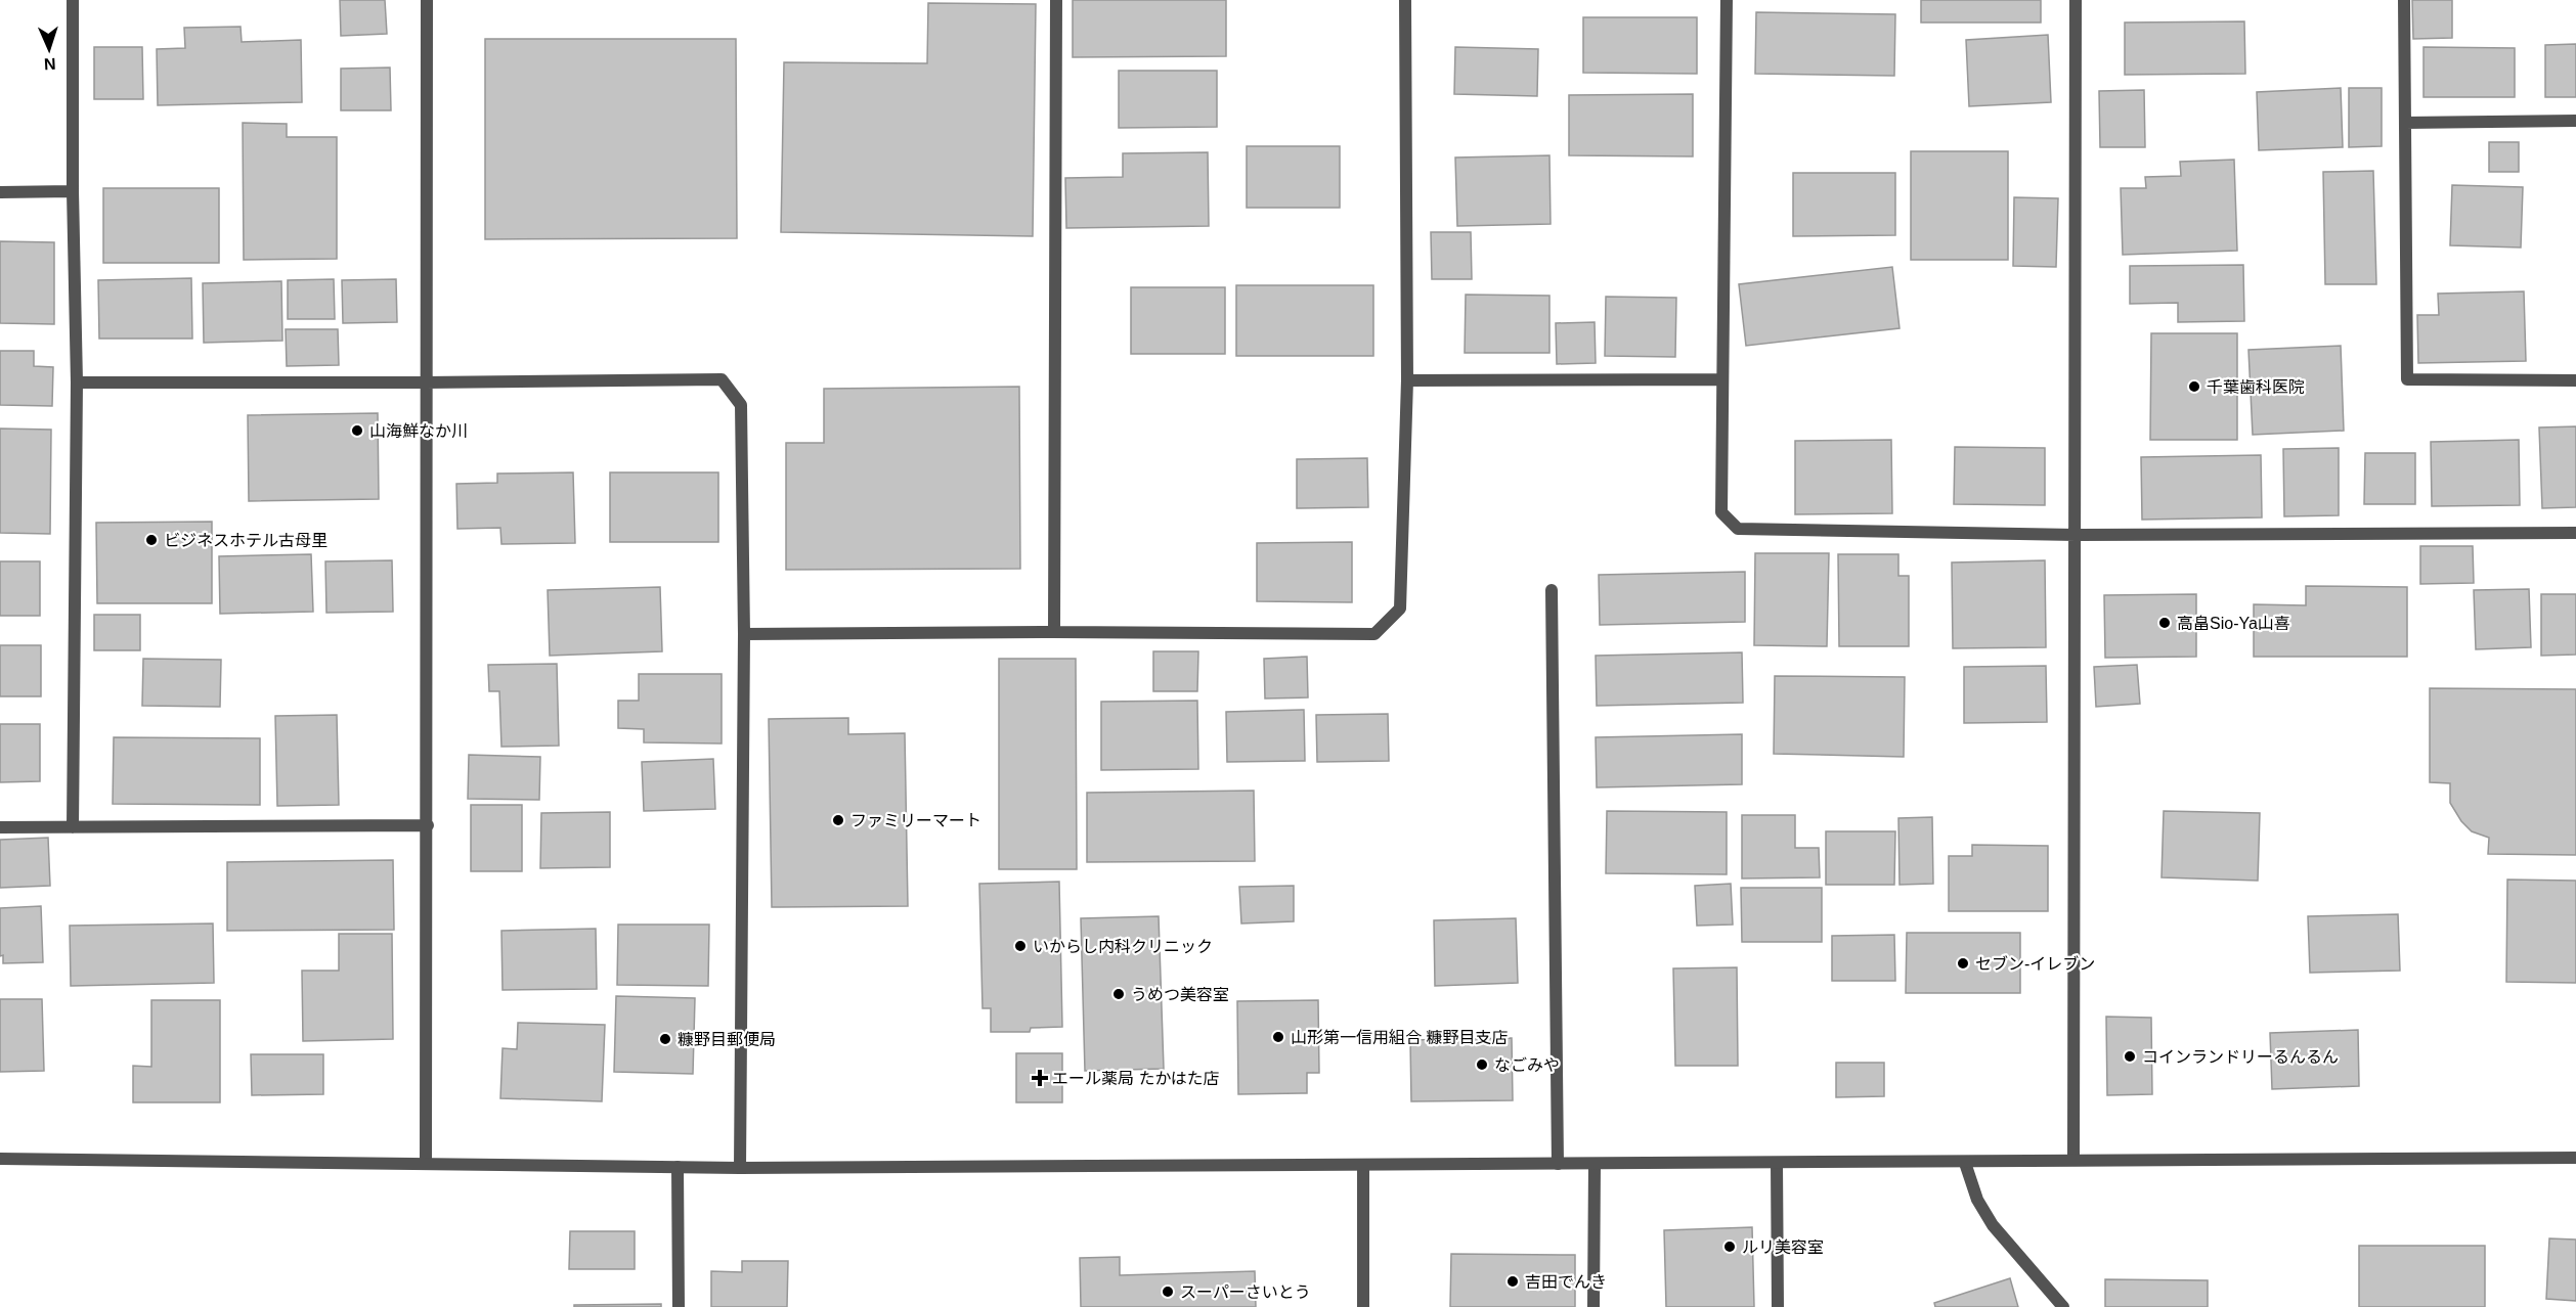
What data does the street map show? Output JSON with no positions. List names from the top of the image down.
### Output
{
  "places": {
    "other": [
      "千葉歯科医院",
      "山海鮮なか川",
      "ビジネスホテル古母里",
      "高畠Sio-Ya山喜",
      "ファミリーマート",
      "いからし内科クリニック",
      "セブン-イレブン",
      "うめつ美容室",
      "山形第一信用組合 糠野目支店",
      "糠野目郵便局",
      "コインランドリーるんるん",
      "なごみや",
      "ルリ美容室",
      "吉田でんき",
      "スーパーさいとう"
    ],
    "health": ["エール薬局 たかはた店"]
  },
  "north": "bottom"
}
